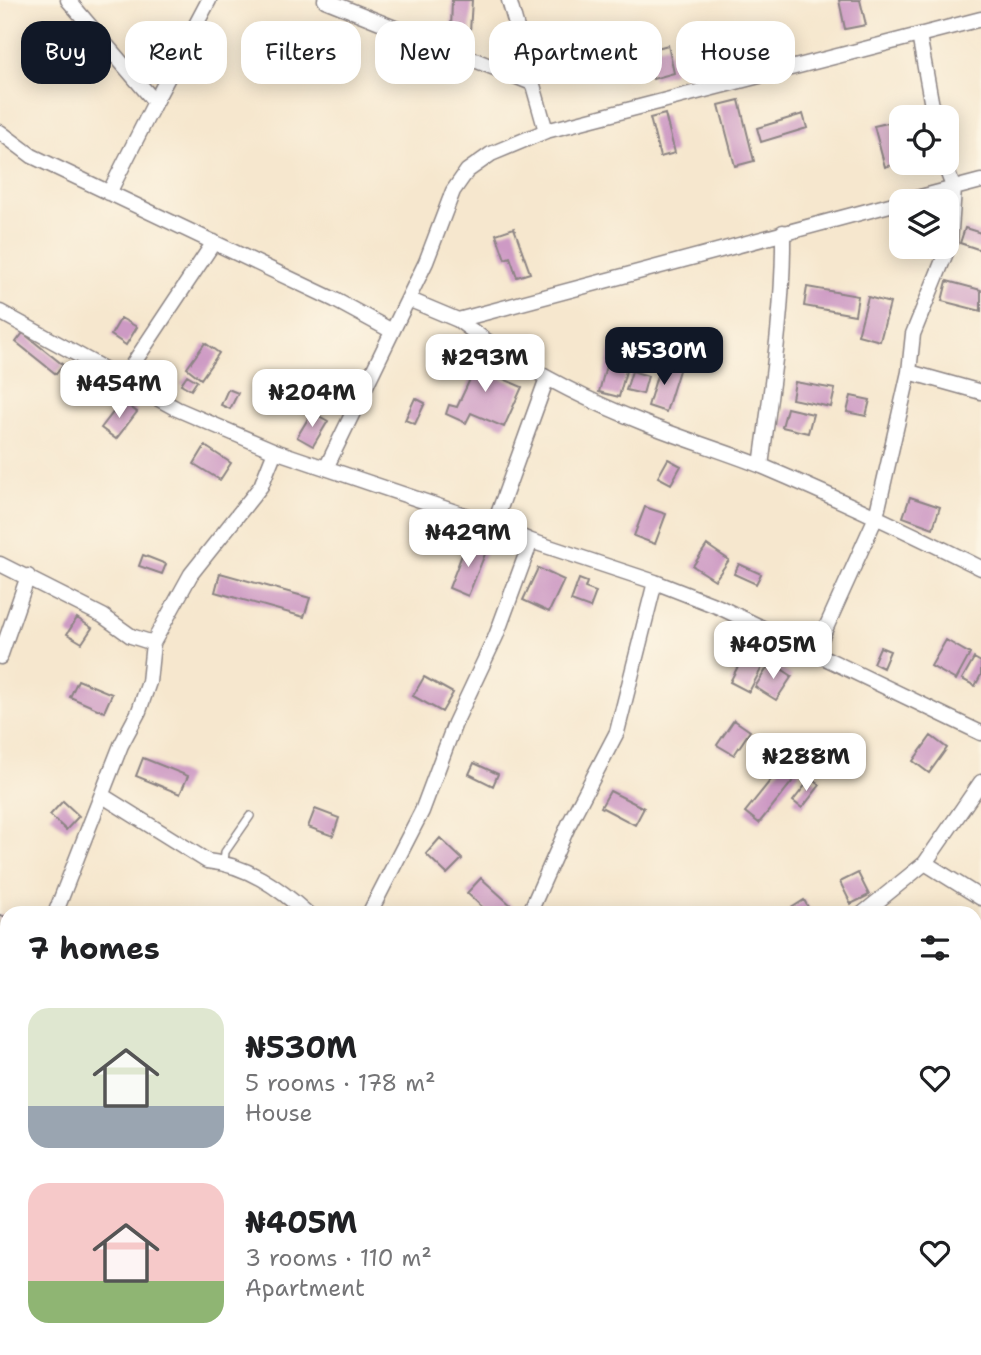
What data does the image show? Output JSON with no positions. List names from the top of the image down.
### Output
{
  "page": {
    "chip": [
      "Buy",
      "Rent",
      "Filters",
      "New",
      "Apartment",
      "House"
    ],
    "price": [
      "₦530M",
      "₦293M",
      "₦454M",
      "₦204M",
      "₦429M",
      "₦405M",
      "₦288M"
    ],
    "heading": "7 homes",
    "list": [
      {
        "name": "₦530M",
        "note": "5 rooms · 178 m² · House"
      },
      {
        "name": "₦405M",
        "note": "3 rooms · 110 m² · Apartment"
      }
    ]
  }
}
